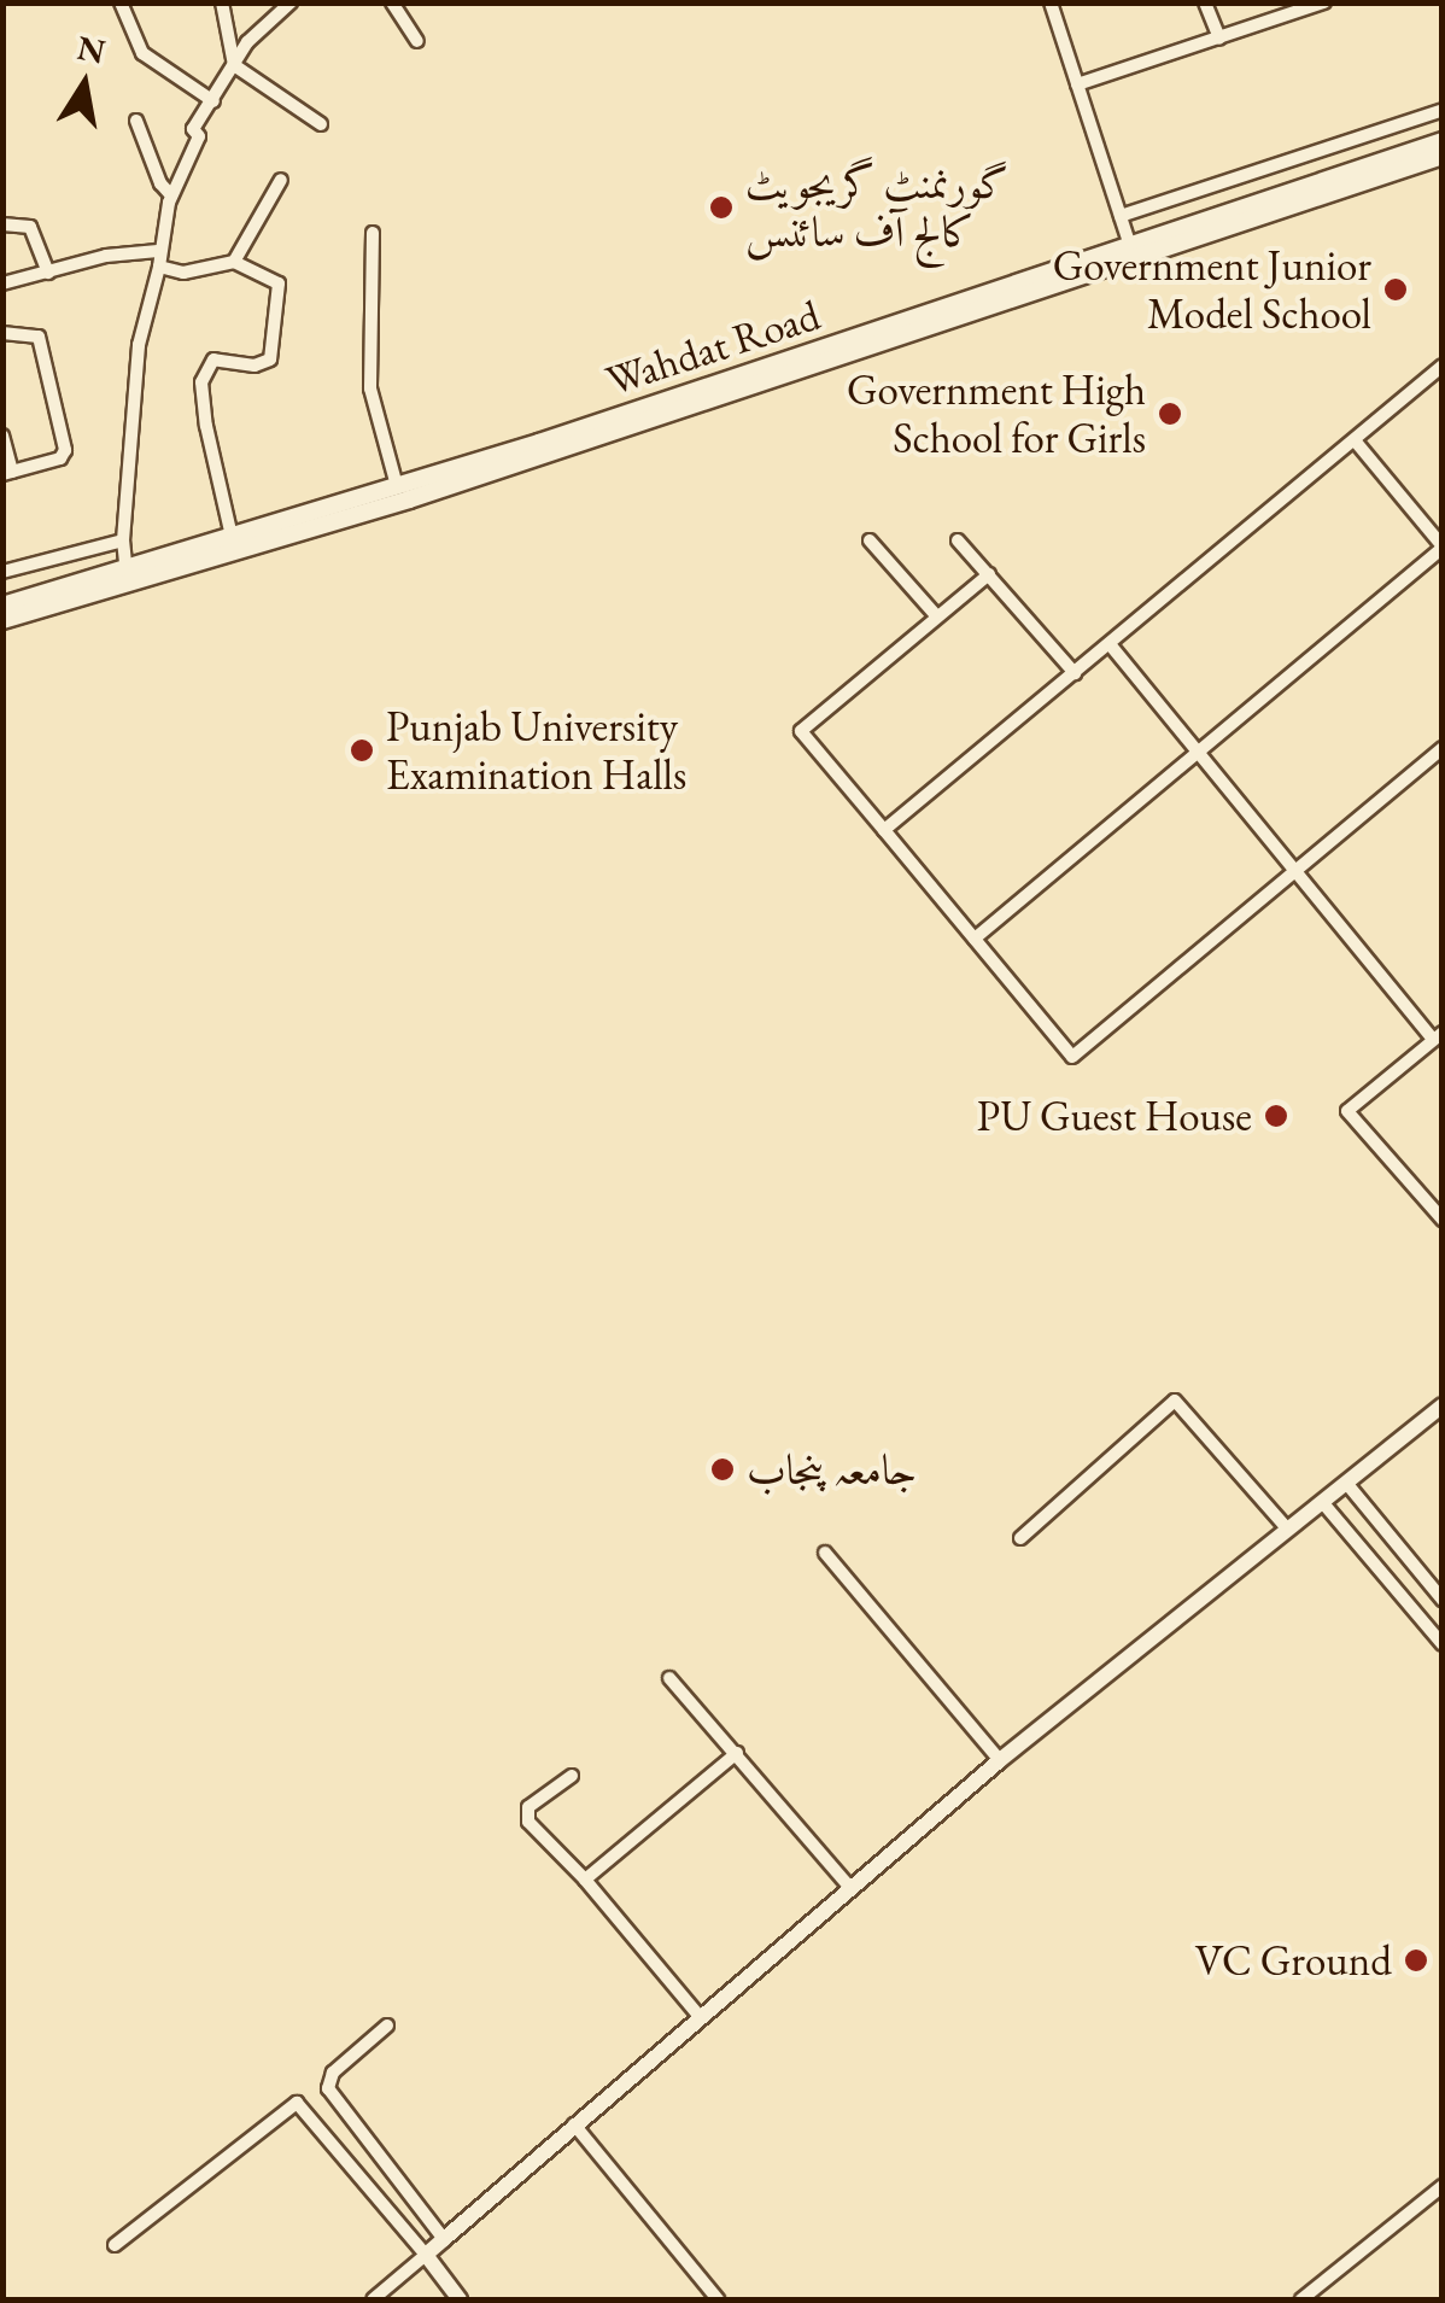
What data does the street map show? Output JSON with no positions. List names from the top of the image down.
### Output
{
  "streets": {
    "main road": ["Wahdat Road"]
  },
  "places": [
    "گورنمنٹ گریجویٹ کالج آف سائنس",
    "Government Junior Model School",
    "Government High School for Girls",
    "Punjab University Examination Halls",
    "PU Guest House",
    "جامعہ پنجاب",
    "VC Ground"
  ],
  "north": "top"
}
